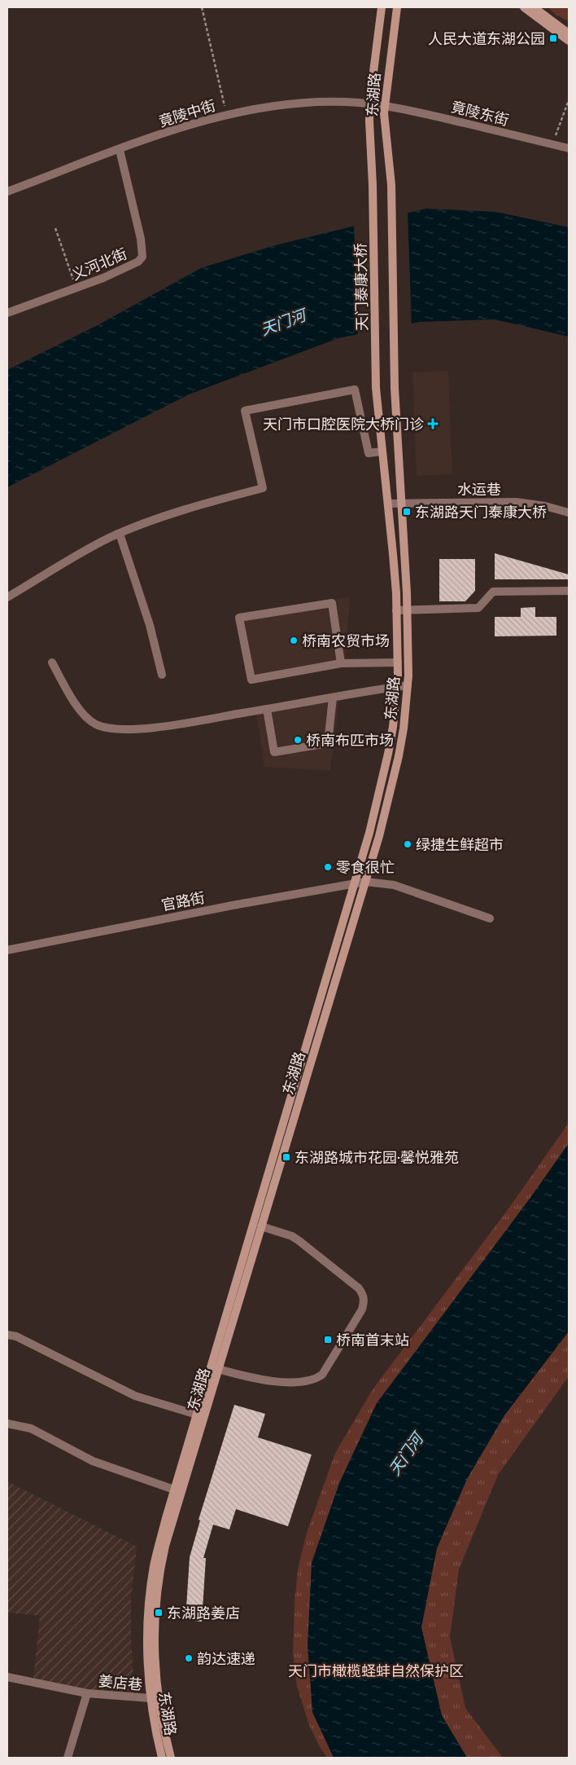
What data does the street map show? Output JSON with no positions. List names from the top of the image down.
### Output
{
  "streets": {
    "main road": ["东湖路", "天门泰康大桥"],
    "street": [
      "竟陵中街",
      "竟陵东街",
      "义河北街",
      "水运巷",
      "官路街",
      "姜店巷"
    ]
  },
  "crossings": [
    ["东湖路", "竟陵中街"],
    ["东湖路", "竟陵东街"],
    ["东湖路", "天门泰康大桥"],
    ["东湖路", "水运巷"],
    ["东湖路", "官路街"],
    ["东湖路", "姜店巷"],
    ["竟陵中街", "竟陵东街"],
    ["竟陵中街", "义河北街"]
  ],
  "water": ["天门河"],
  "parks": ["天门市橄榄蛏蚌自然保护区"],
  "places": {
    "transit": [
      "人民大道东湖公园",
      "东湖路天门泰康大桥",
      "东湖路城市花园·馨悦雅苑",
      "桥南首末站",
      "东湖路姜店"
    ],
    "health": ["天门市口腔医院大桥门诊"],
    "other": [
      "桥南农贸市场",
      "桥南布匹市场",
      "绿捷生鲜超市",
      "零食很忙",
      "韵达速递"
    ]
  }
}
